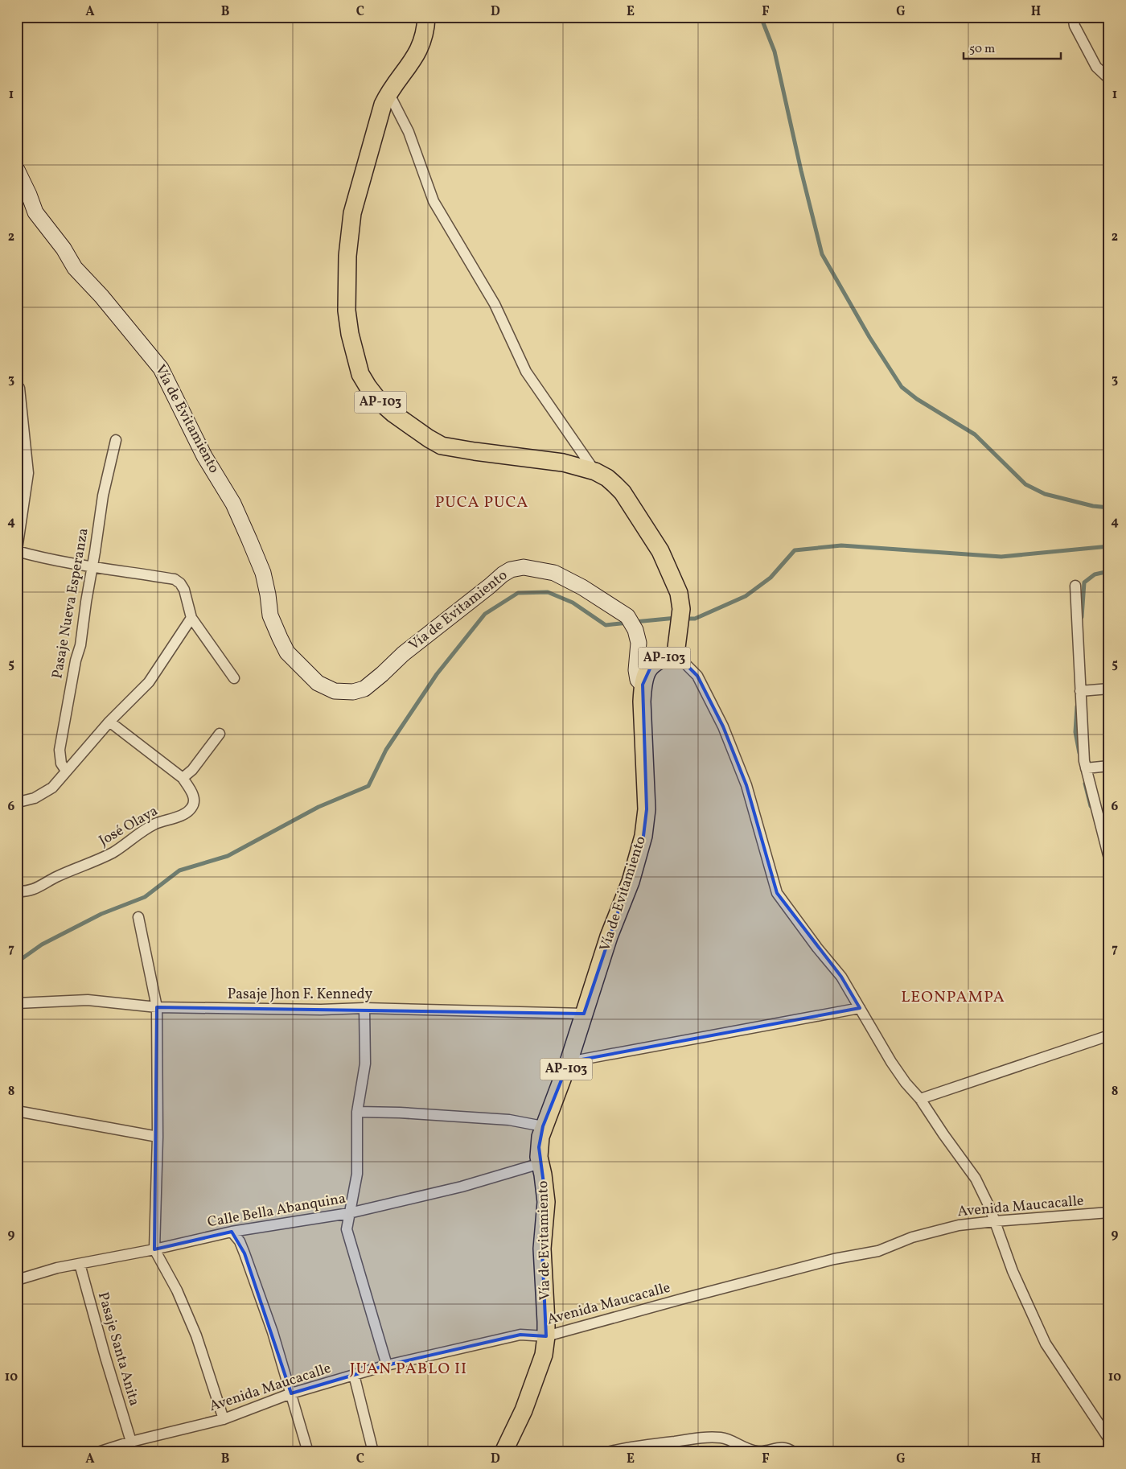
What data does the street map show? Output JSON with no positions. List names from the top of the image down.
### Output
{
  "streets": {
    "main road": ["AP-103", "Vía de Evitamiento"],
    "street": [
      "Pasaje Nueva Esperanza",
      "José Olaya",
      "Pasaje Jhon F. Kennedy",
      "Avenida Maucacalle",
      "Calle Bella Abanquina",
      "Pasaje Santa Anita"
    ]
  },
  "crossings": [
    ["AP-103", "Vía de Evitamiento"],
    ["Vía de Evitamiento", "Pasaje Jhon F. Kennedy"],
    ["Vía de Evitamiento", "Avenida Maucacalle"],
    ["Vía de Evitamiento", "Calle Bella Abanquina"],
    ["Avenida Maucacalle", "Pasaje Santa Anita"],
    ["Calle Bella Abanquina", "Pasaje Santa Anita"]
  ],
  "districts": ["PUCA PUCA", "LEONPAMPA", "JUAN PABLO II"],
  "scale_bar": "50 m",
  "grid": {
    "columns": [
      "A",
      "B",
      "C",
      "D",
      "E",
      "F",
      "G",
      "H"
    ],
    "rows": [
      "1",
      "2",
      "3",
      "4",
      "5",
      "6",
      "7",
      "8",
      "9",
      "10"
    ]
  }
}
